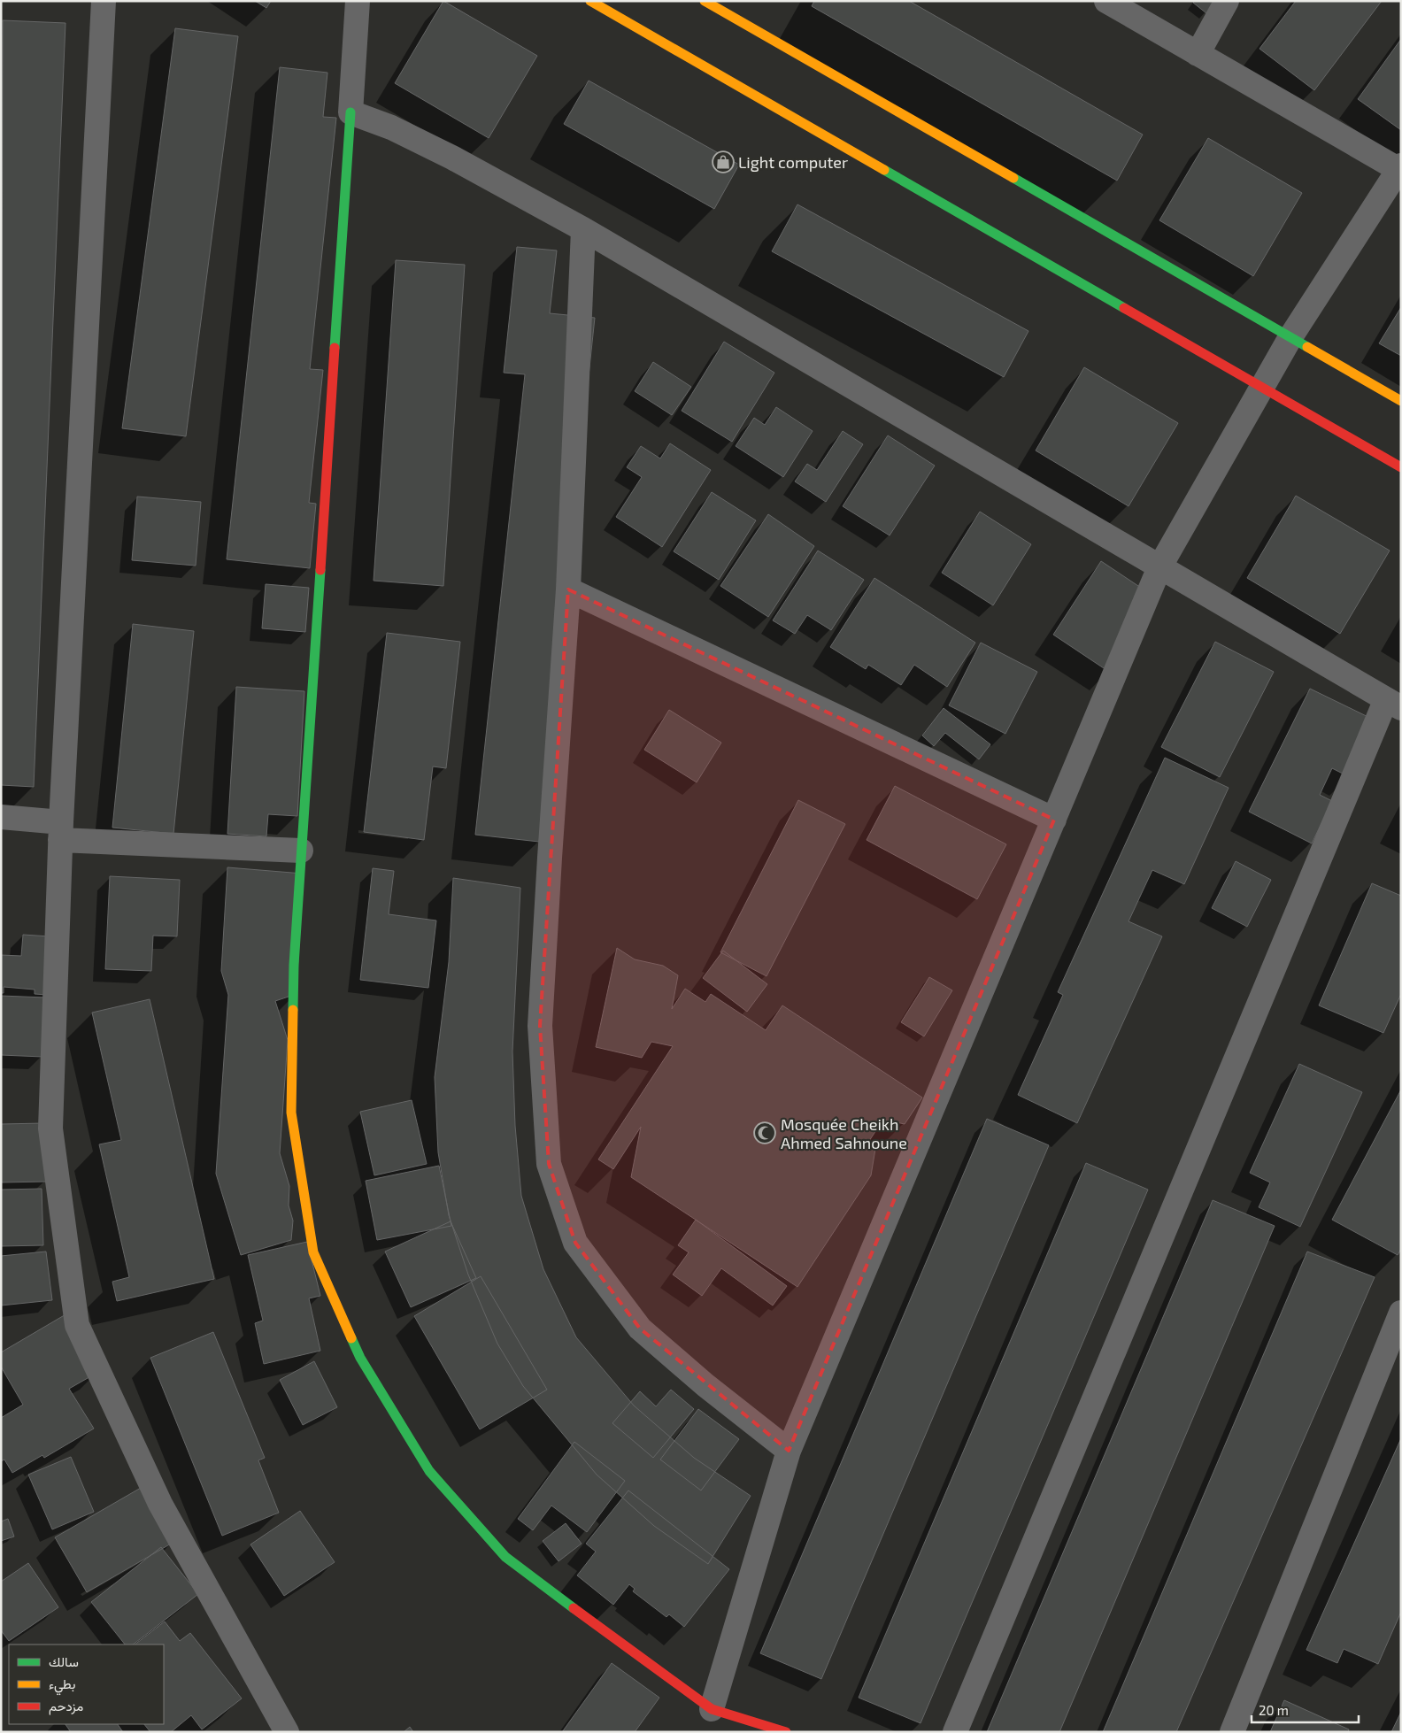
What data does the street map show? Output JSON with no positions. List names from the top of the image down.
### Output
{
  "places": {
    "shop": ["Light computer"],
    "mosque": ["Mosquée Cheikh Ahmed Sahnoune"]
  },
  "legend": ["سالك", "بطيء", "مزدحم"],
  "scale_bar": "20 m"
}
